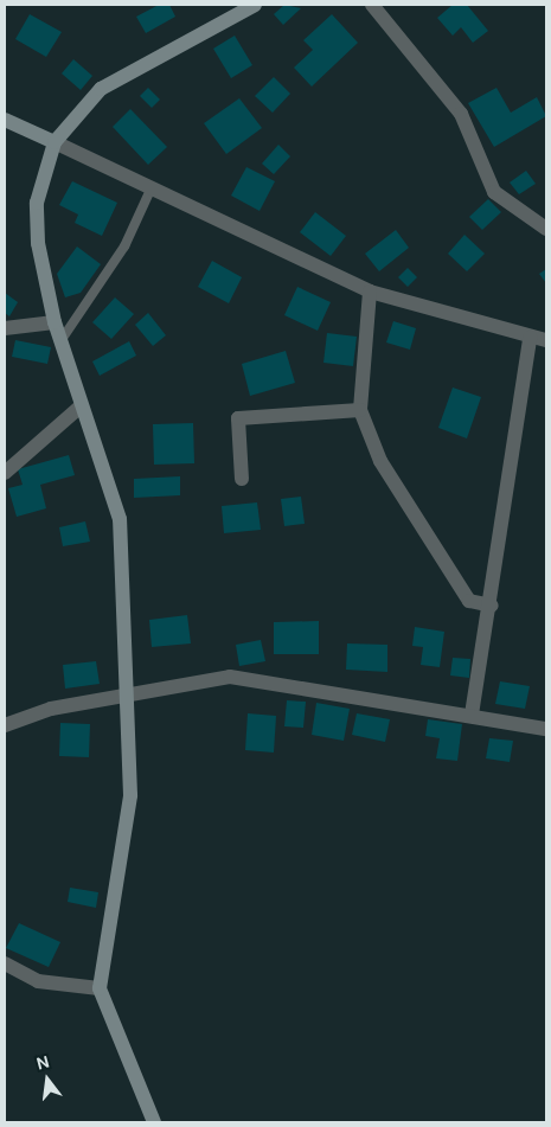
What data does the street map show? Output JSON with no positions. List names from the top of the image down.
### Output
{
  "north": "top"
}
